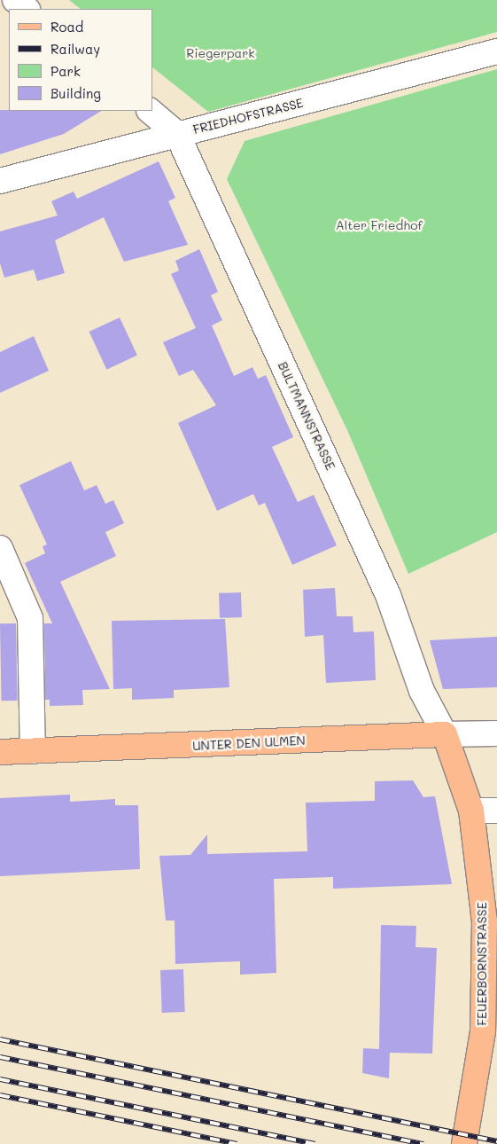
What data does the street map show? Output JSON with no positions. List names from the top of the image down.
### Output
{
  "streets": {
    "main road": ["UNTER DEN ULMEN", "FEUERBORNSTRASSE"],
    "street": ["FRIEDHOFSTRASSE", "BULTMANNSTRASSE"]
  },
  "crossings": [
    ["FRIEDHOFSTRASSE", "BULTMANNSTRASSE"],
    ["BULTMANNSTRASSE", "UNTER DEN ULMEN"],
    ["BULTMANNSTRASSE", "FEUERBORNSTRASSE"],
    ["UNTER DEN ULMEN", "FEUERBORNSTRASSE"]
  ],
  "parks": ["Riegerpark", "Alter Friedhof"],
  "legend": [
    "Road",
    "Railway",
    "Park",
    "Building"
  ]
}
